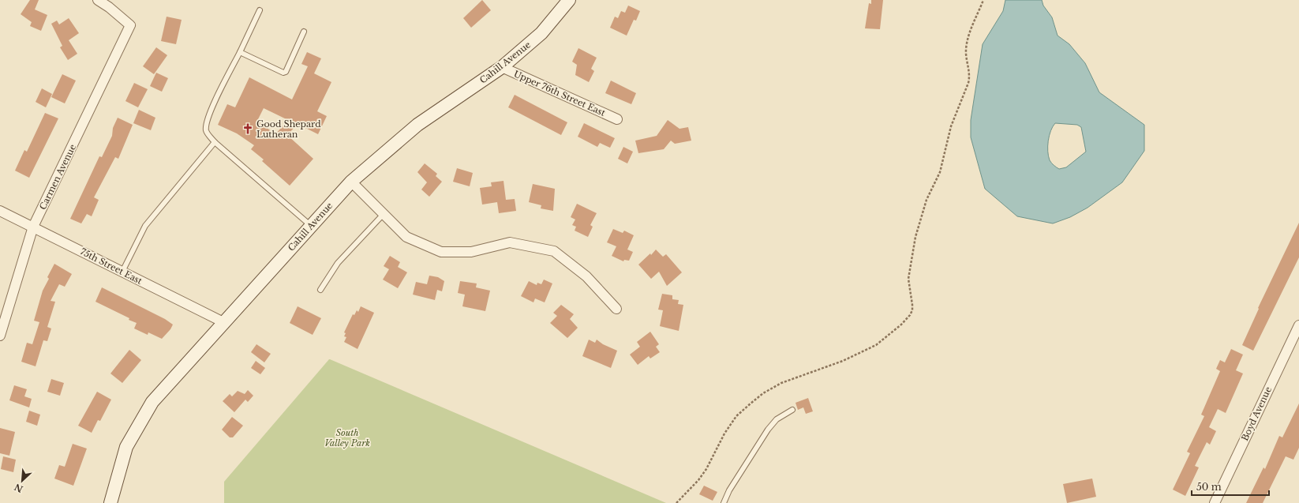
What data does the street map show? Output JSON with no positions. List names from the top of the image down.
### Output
{
  "streets": {
    "street": [
      "Cahill Avenue",
      "Upper 76th Street East",
      "Carmen Avenue",
      "75th Street East",
      "Boyd Avenue"
    ]
  },
  "crossings": [
    ["Cahill Avenue", "Upper 76th Street East"],
    ["Cahill Avenue", "75th Street East"],
    ["Carmen Avenue", "75th Street East"]
  ],
  "parks": ["South Valley Park"],
  "places": {
    "church": ["Good Shepard Lutheran"]
  },
  "scale_bar": "50 m",
  "north": "bottom left"
}
